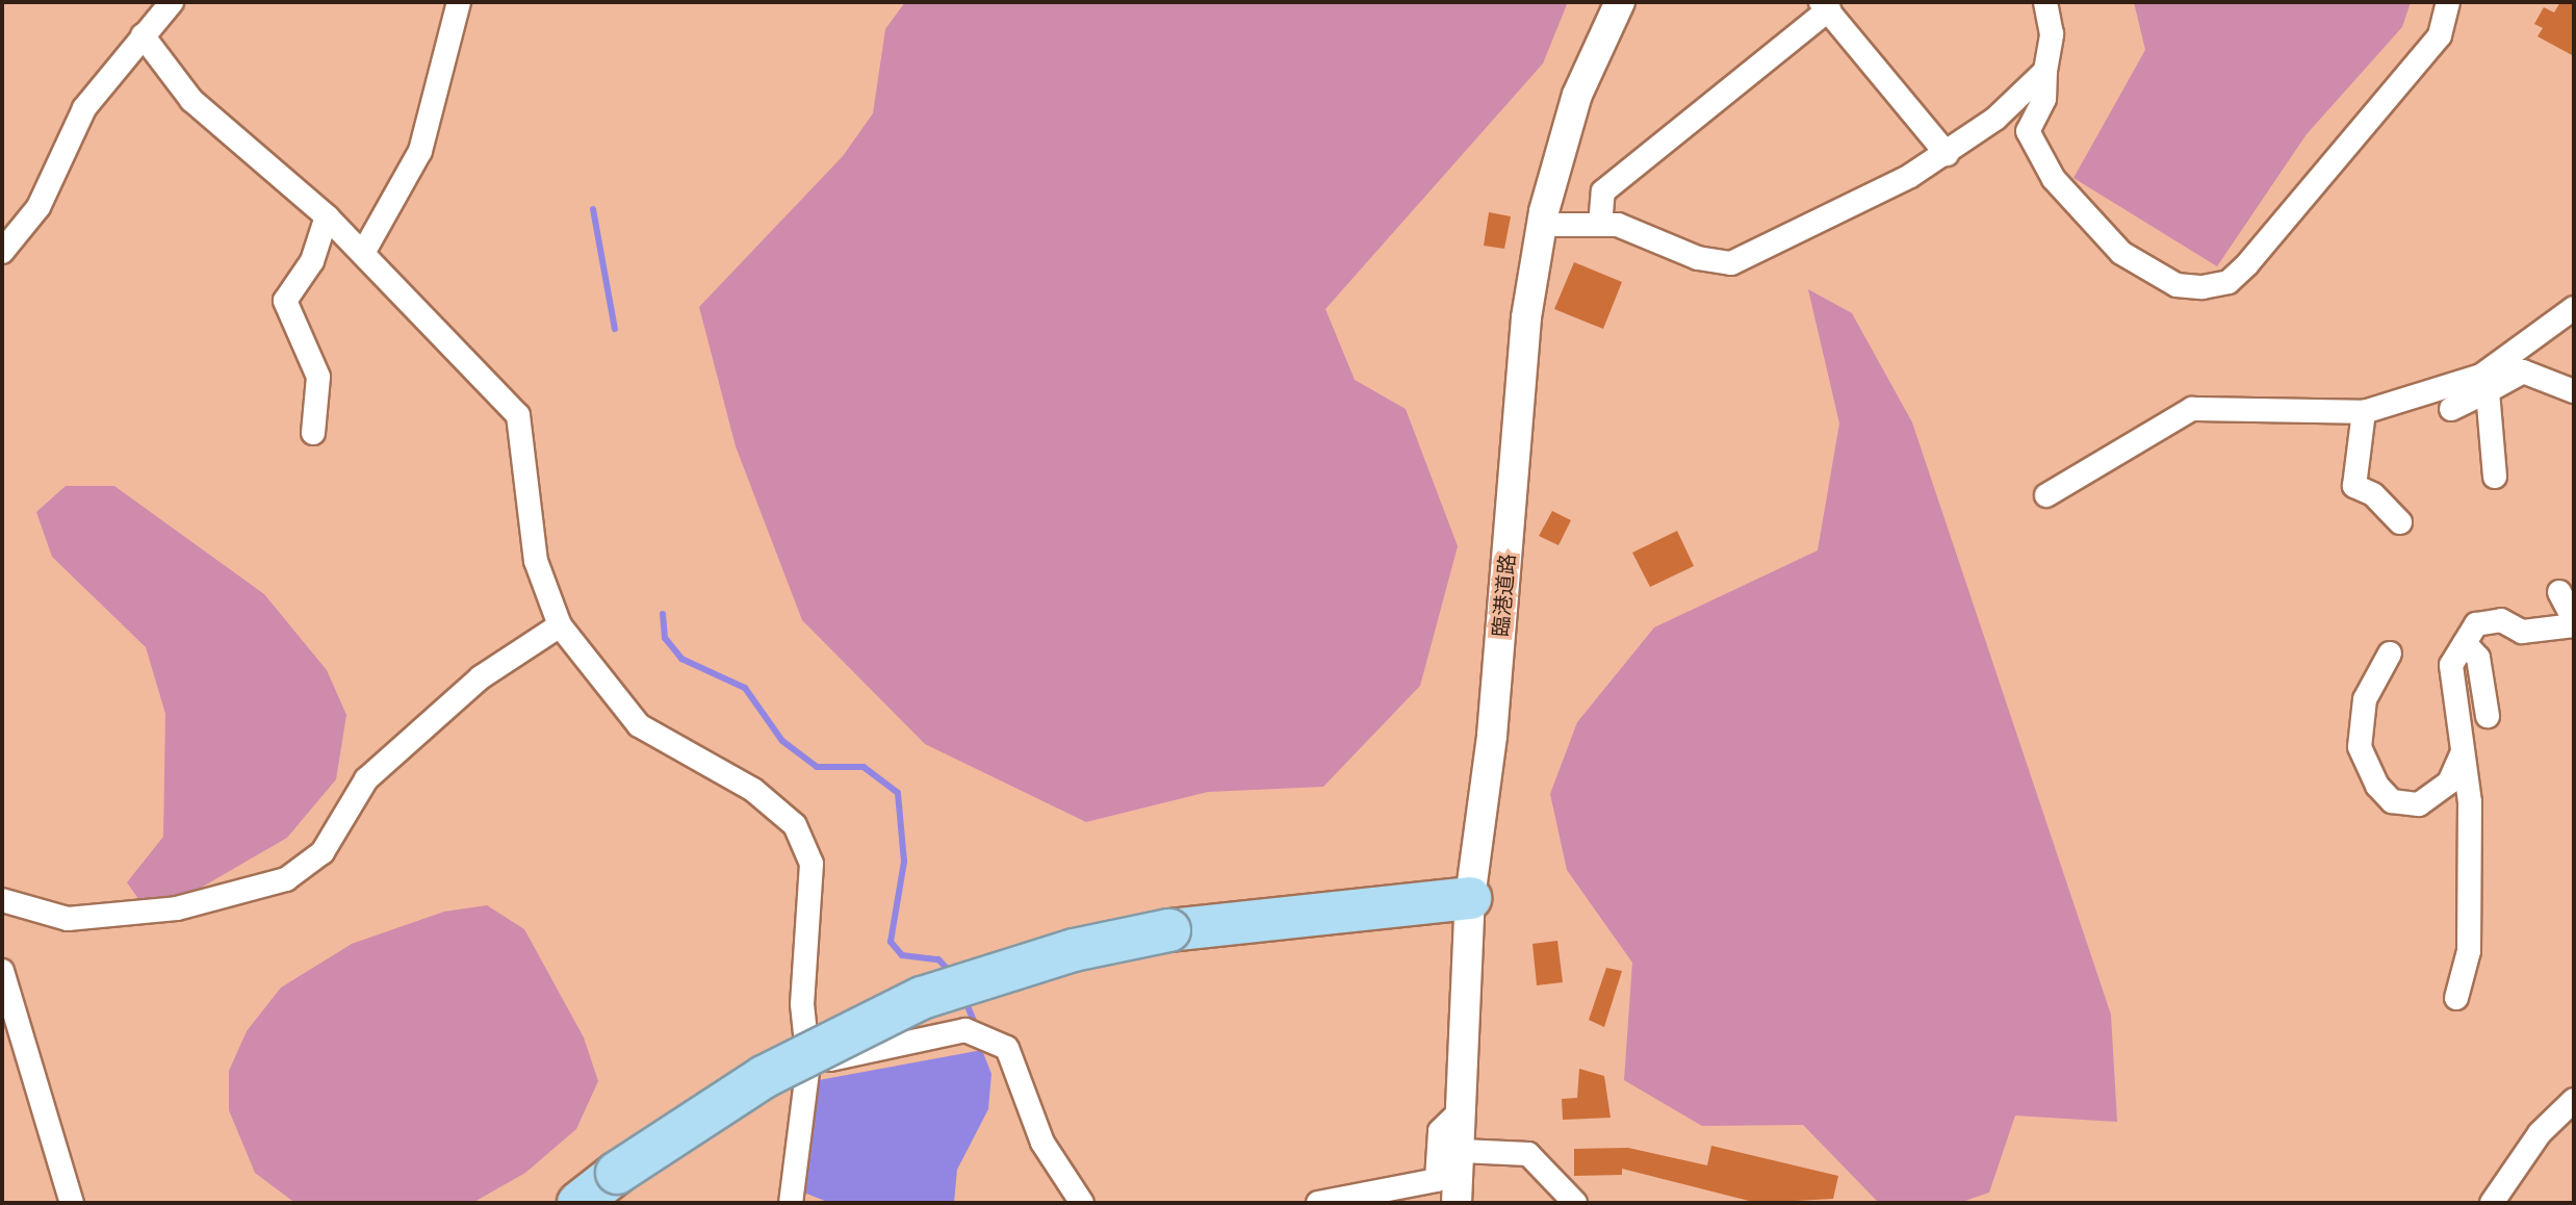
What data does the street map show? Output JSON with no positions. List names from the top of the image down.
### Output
{
  "streets": {
    "street": ["臨港道路"]
  }
}
